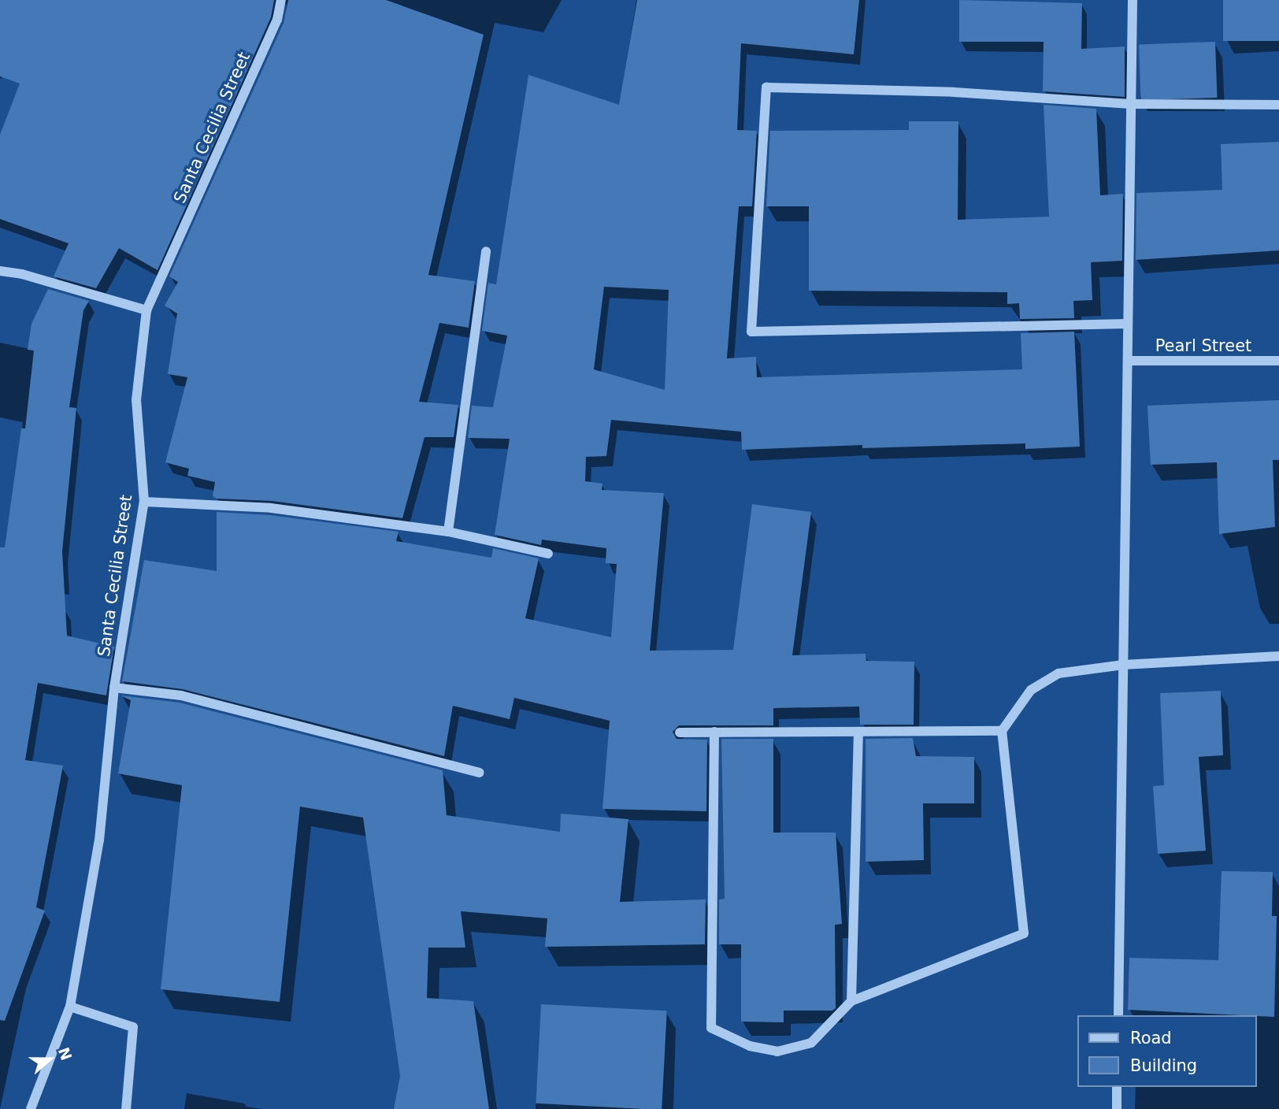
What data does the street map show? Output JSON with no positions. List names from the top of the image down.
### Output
{
  "streets": {
    "street": ["Santa Cecilia Street", "Pearl Street"]
  },
  "legend": ["Road", "Building"],
  "north": "right"
}
